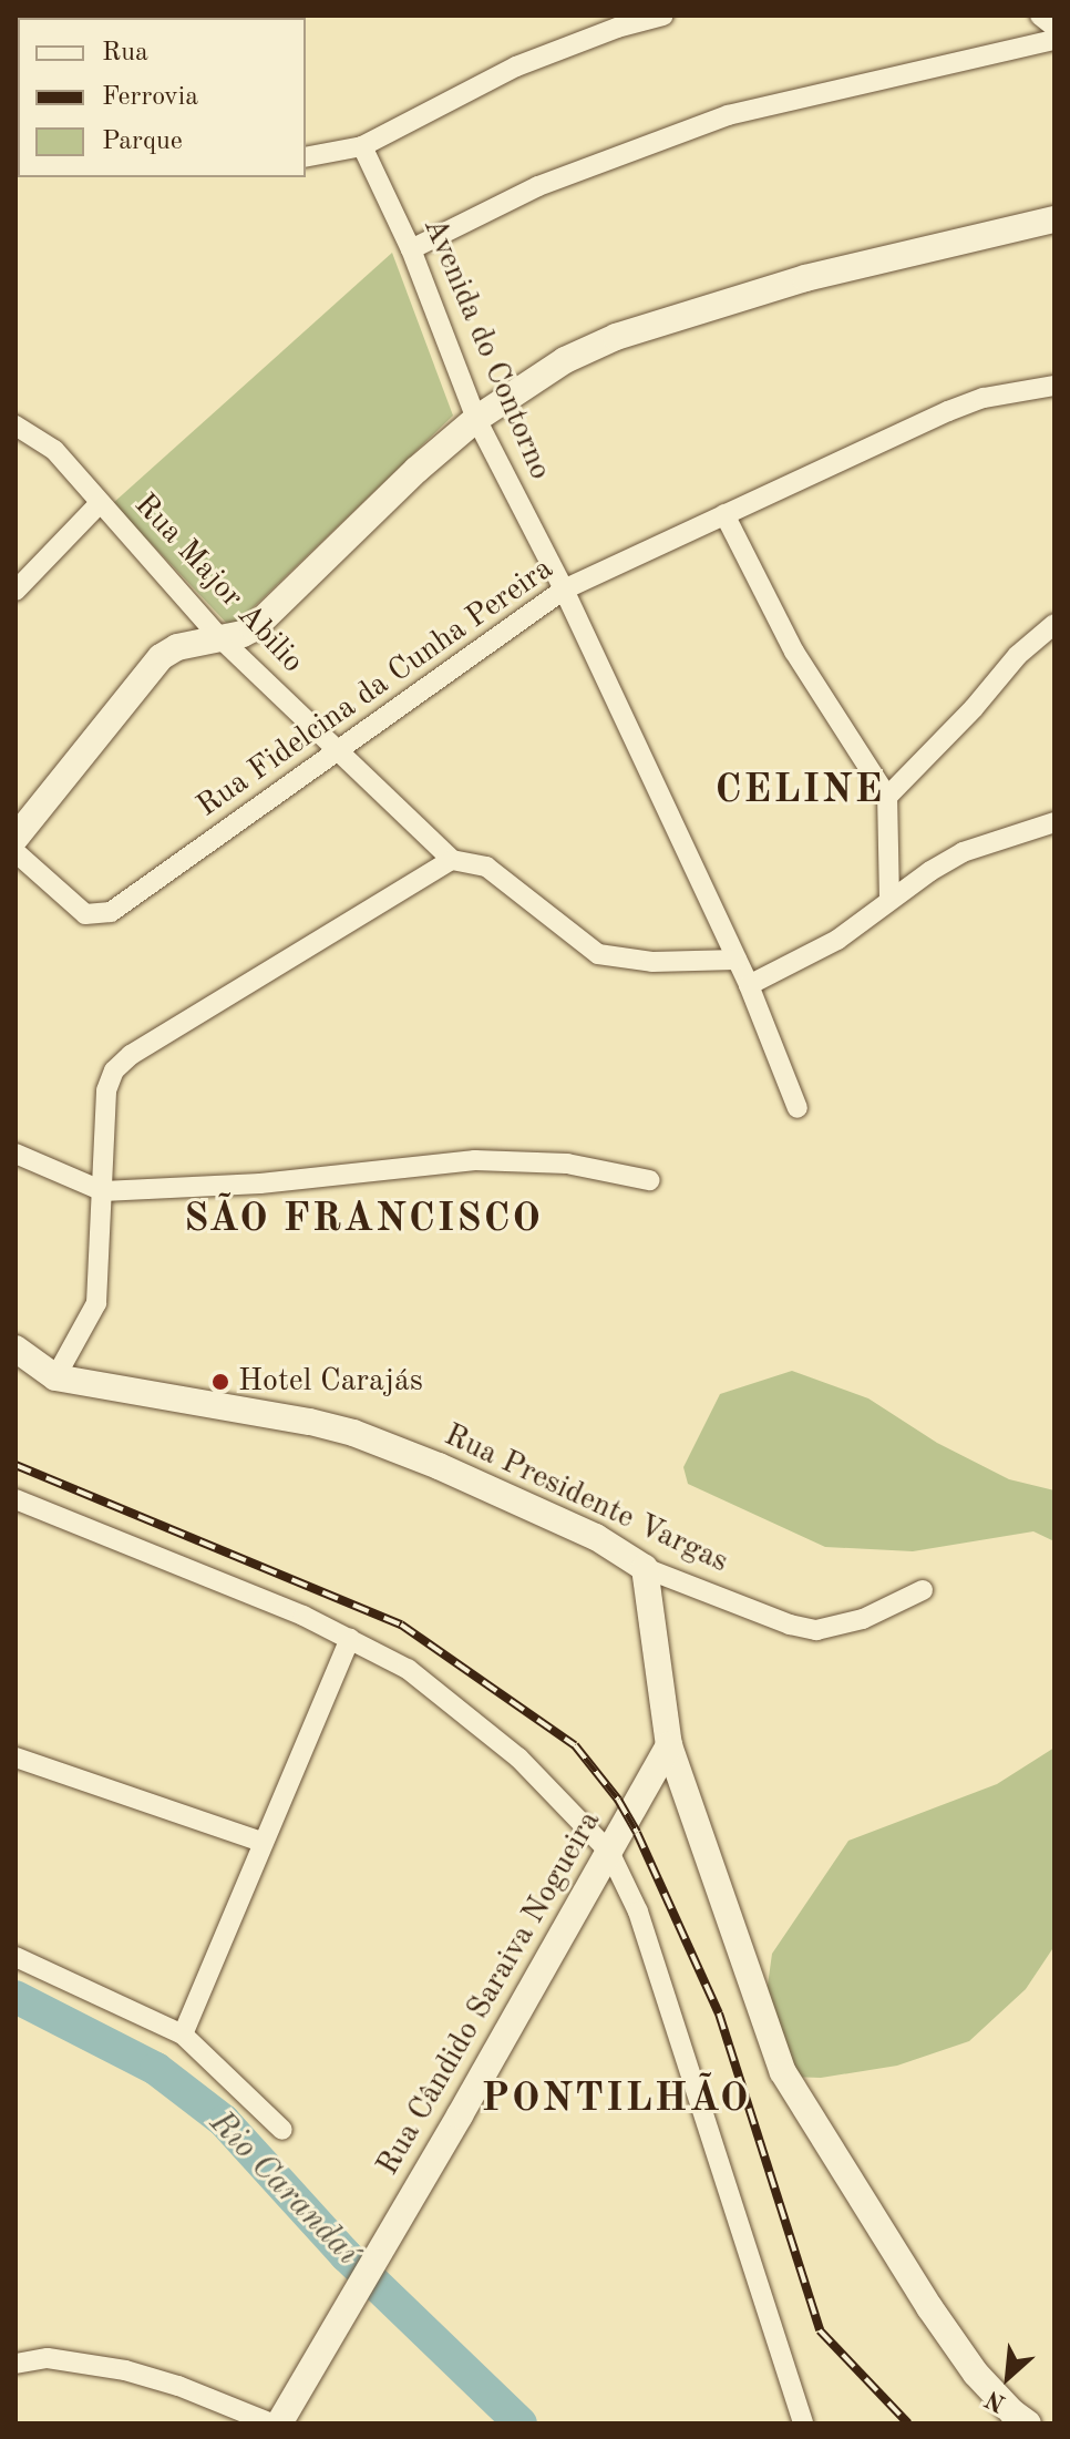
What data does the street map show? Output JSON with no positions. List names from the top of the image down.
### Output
{
  "streets": {
    "street": [
      "Avenida do Contorno",
      "Rua Major Abilio",
      "Rua Fidelcina da Cunha Pereira",
      "Rua Presidente Vargas",
      "Rua Cândido Saraiva Nogueira"
    ]
  },
  "crossings": [
    ["Avenida do Contorno", "Rua Fidelcina da Cunha Pereira"],
    ["Rua Major Abilio", "Rua Fidelcina da Cunha Pereira"]
  ],
  "districts": ["CELINE", "SÃO FRANCISCO", "PONTILHÃO"],
  "water": ["Rio Carandaí"],
  "places": ["Hotel Carajás"],
  "legend": ["Rua", "Ferrovia", "Parque"],
  "north": "bottom left"
}
